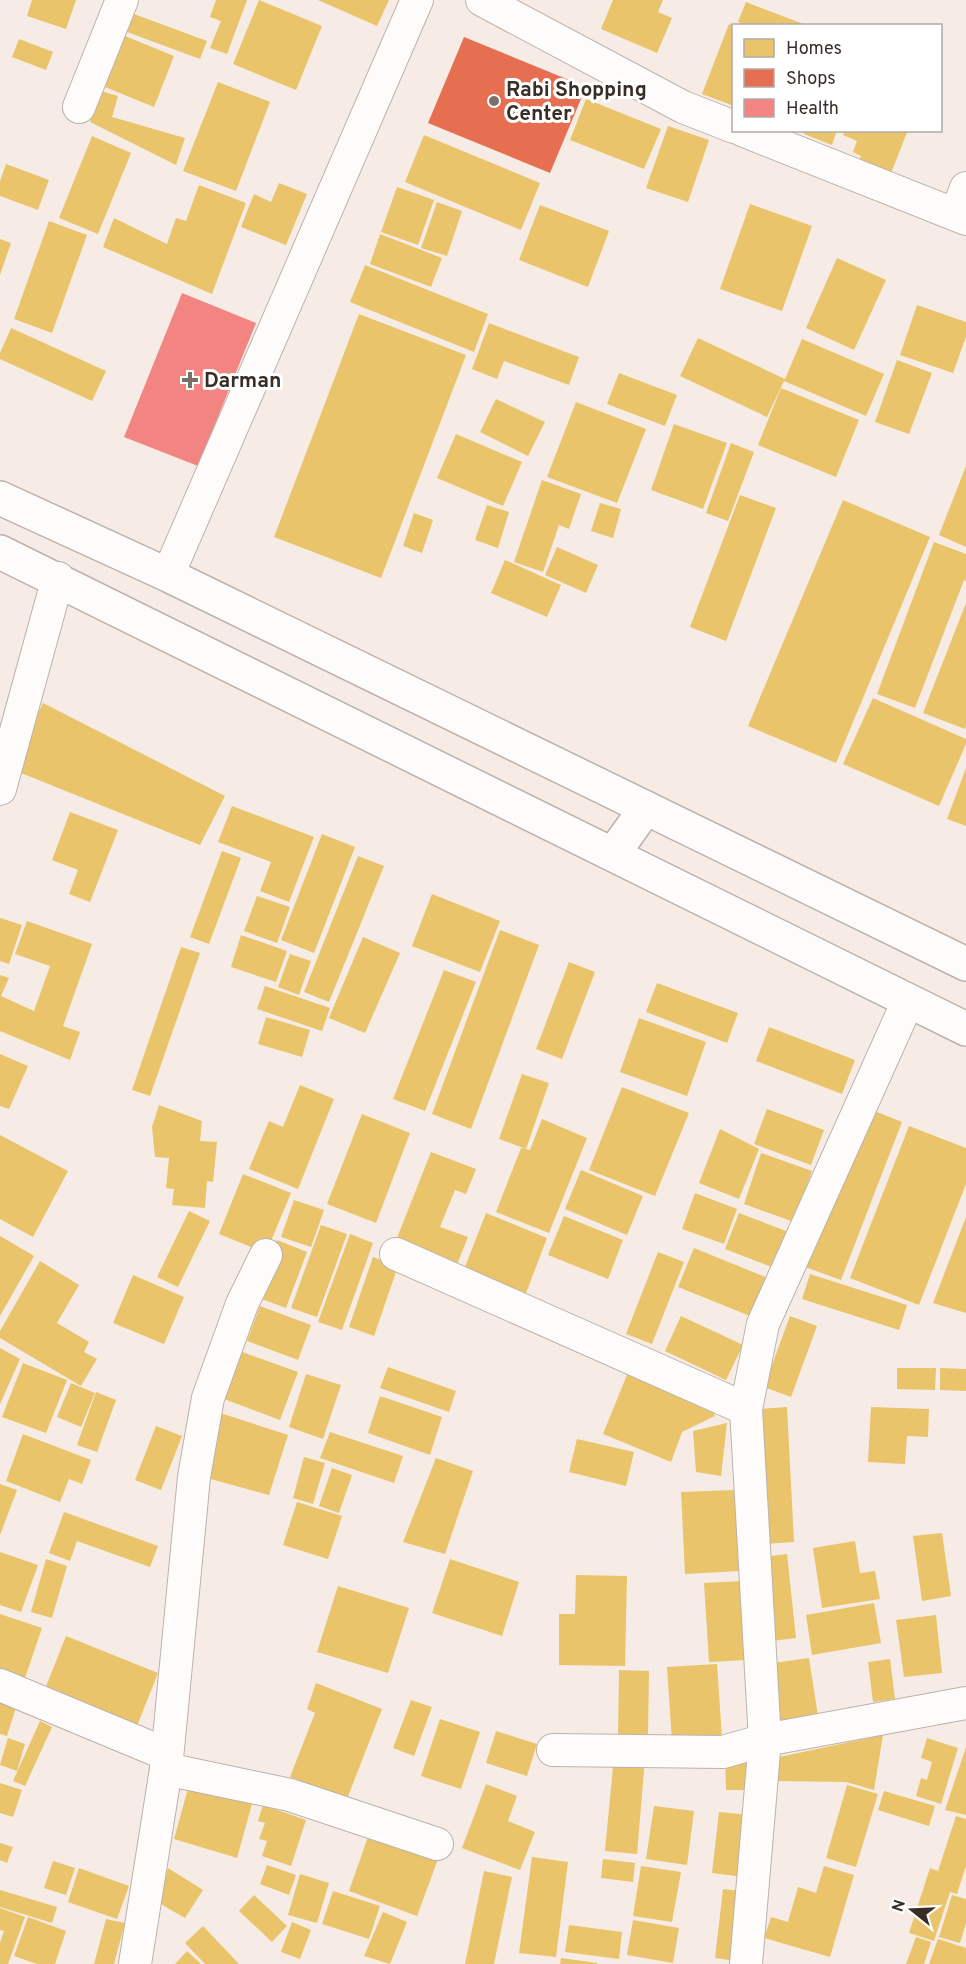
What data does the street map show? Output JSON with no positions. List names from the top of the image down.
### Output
{
  "places": {
    "other": ["Rabi Shopping Center"],
    "health": ["Darman"]
  },
  "legend": ["Homes", "Shops", "Health"],
  "north": "left"
}
